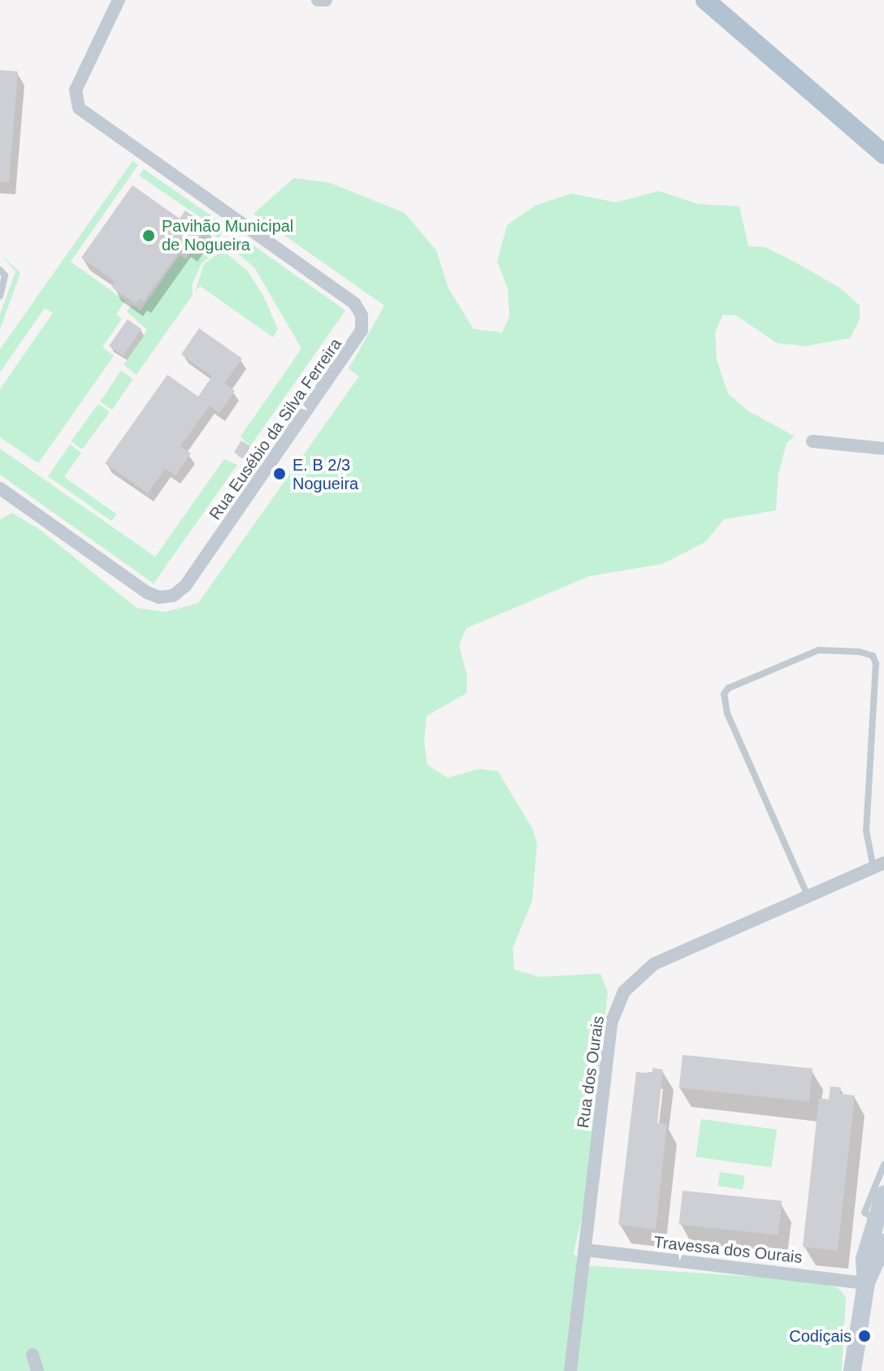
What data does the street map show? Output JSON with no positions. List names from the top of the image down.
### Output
{
  "streets": {
    "street": ["Rua Eusébio da Silva Ferreira", "Rua dos Ourais", "Travessa dos Ourais"]
  },
  "crossings": [
    ["Rua dos Ourais", "Travessa dos Ourais"]
  ],
  "places": ["Pavihão Municipal de Nogueira", "E. B 2/3 Nogueira", "Codiçais"]
}
